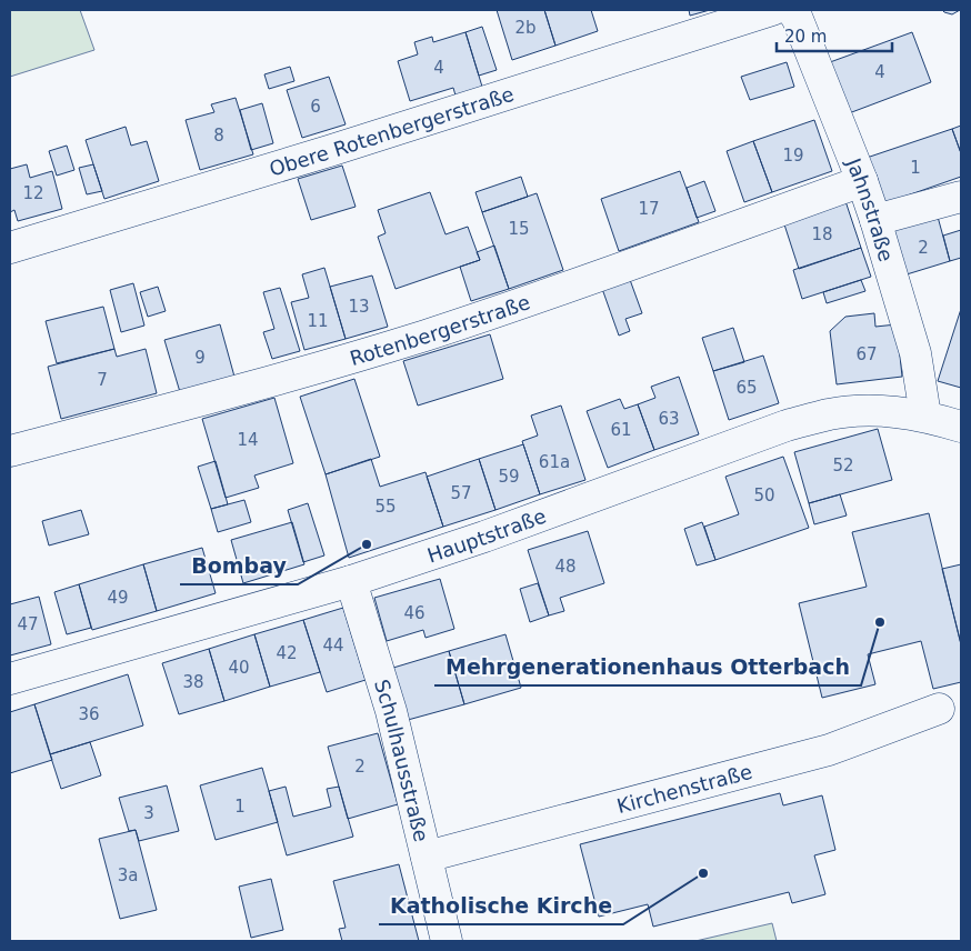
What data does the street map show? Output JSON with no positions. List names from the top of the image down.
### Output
{
  "streets": {
    "street": [
      "Obere Rotenbergerstraße",
      "Jahnstraße",
      "Rotenbergerstraße",
      "Hauptstraße",
      "Schulhausstraße",
      "Kirchenstraße"
    ]
  },
  "crossings": [
    ["Jahnstraße", "Rotenbergerstraße"],
    ["Jahnstraße", "Hauptstraße"],
    ["Hauptstraße", "Schulhausstraße"],
    ["Schulhausstraße", "Kirchenstraße"]
  ],
  "places": ["Bombay", "Mehrgenerationenhaus Otterbach", "Katholische Kirche"],
  "house_numbers": [
    "2b",
    "4",
    "4",
    "6",
    "8",
    "19",
    "1",
    "12",
    "17",
    "15",
    "18",
    "2",
    "13",
    "11",
    "67",
    "9",
    "7",
    "65",
    "63",
    "61",
    "14",
    "61a",
    "52",
    "59",
    "57",
    "50",
    "55",
    "48",
    "49",
    "46",
    "47",
    "44",
    "42",
    "40",
    "38",
    "36",
    "2",
    "1",
    "3",
    "3a"
  ],
  "scale_bar": "20 m"
}
